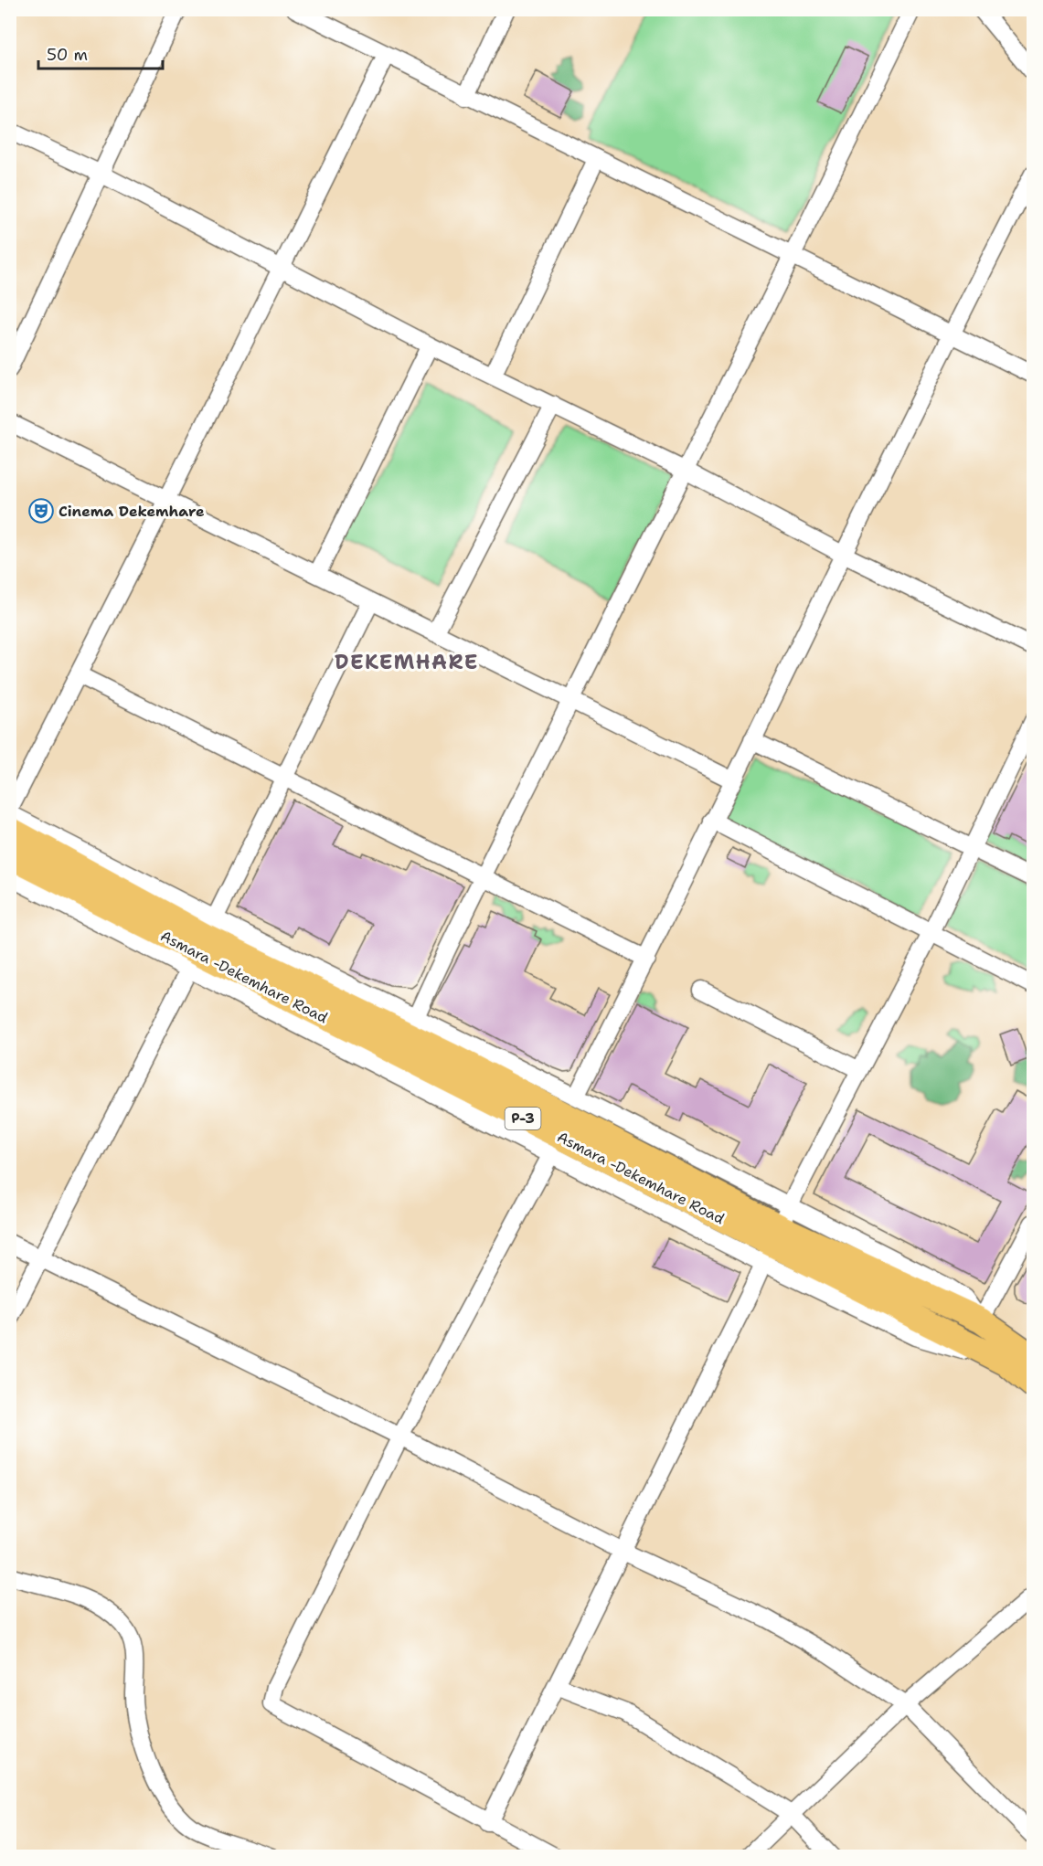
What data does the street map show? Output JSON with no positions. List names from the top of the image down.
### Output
{
  "streets": {
    "highway": ["Asmara -Dekemhare Road", "P-3"]
  },
  "districts": ["DEKEMHARE"],
  "places": {
    "theatre": ["Cinema Dekemhare"]
  },
  "scale_bar": "50 m"
}
